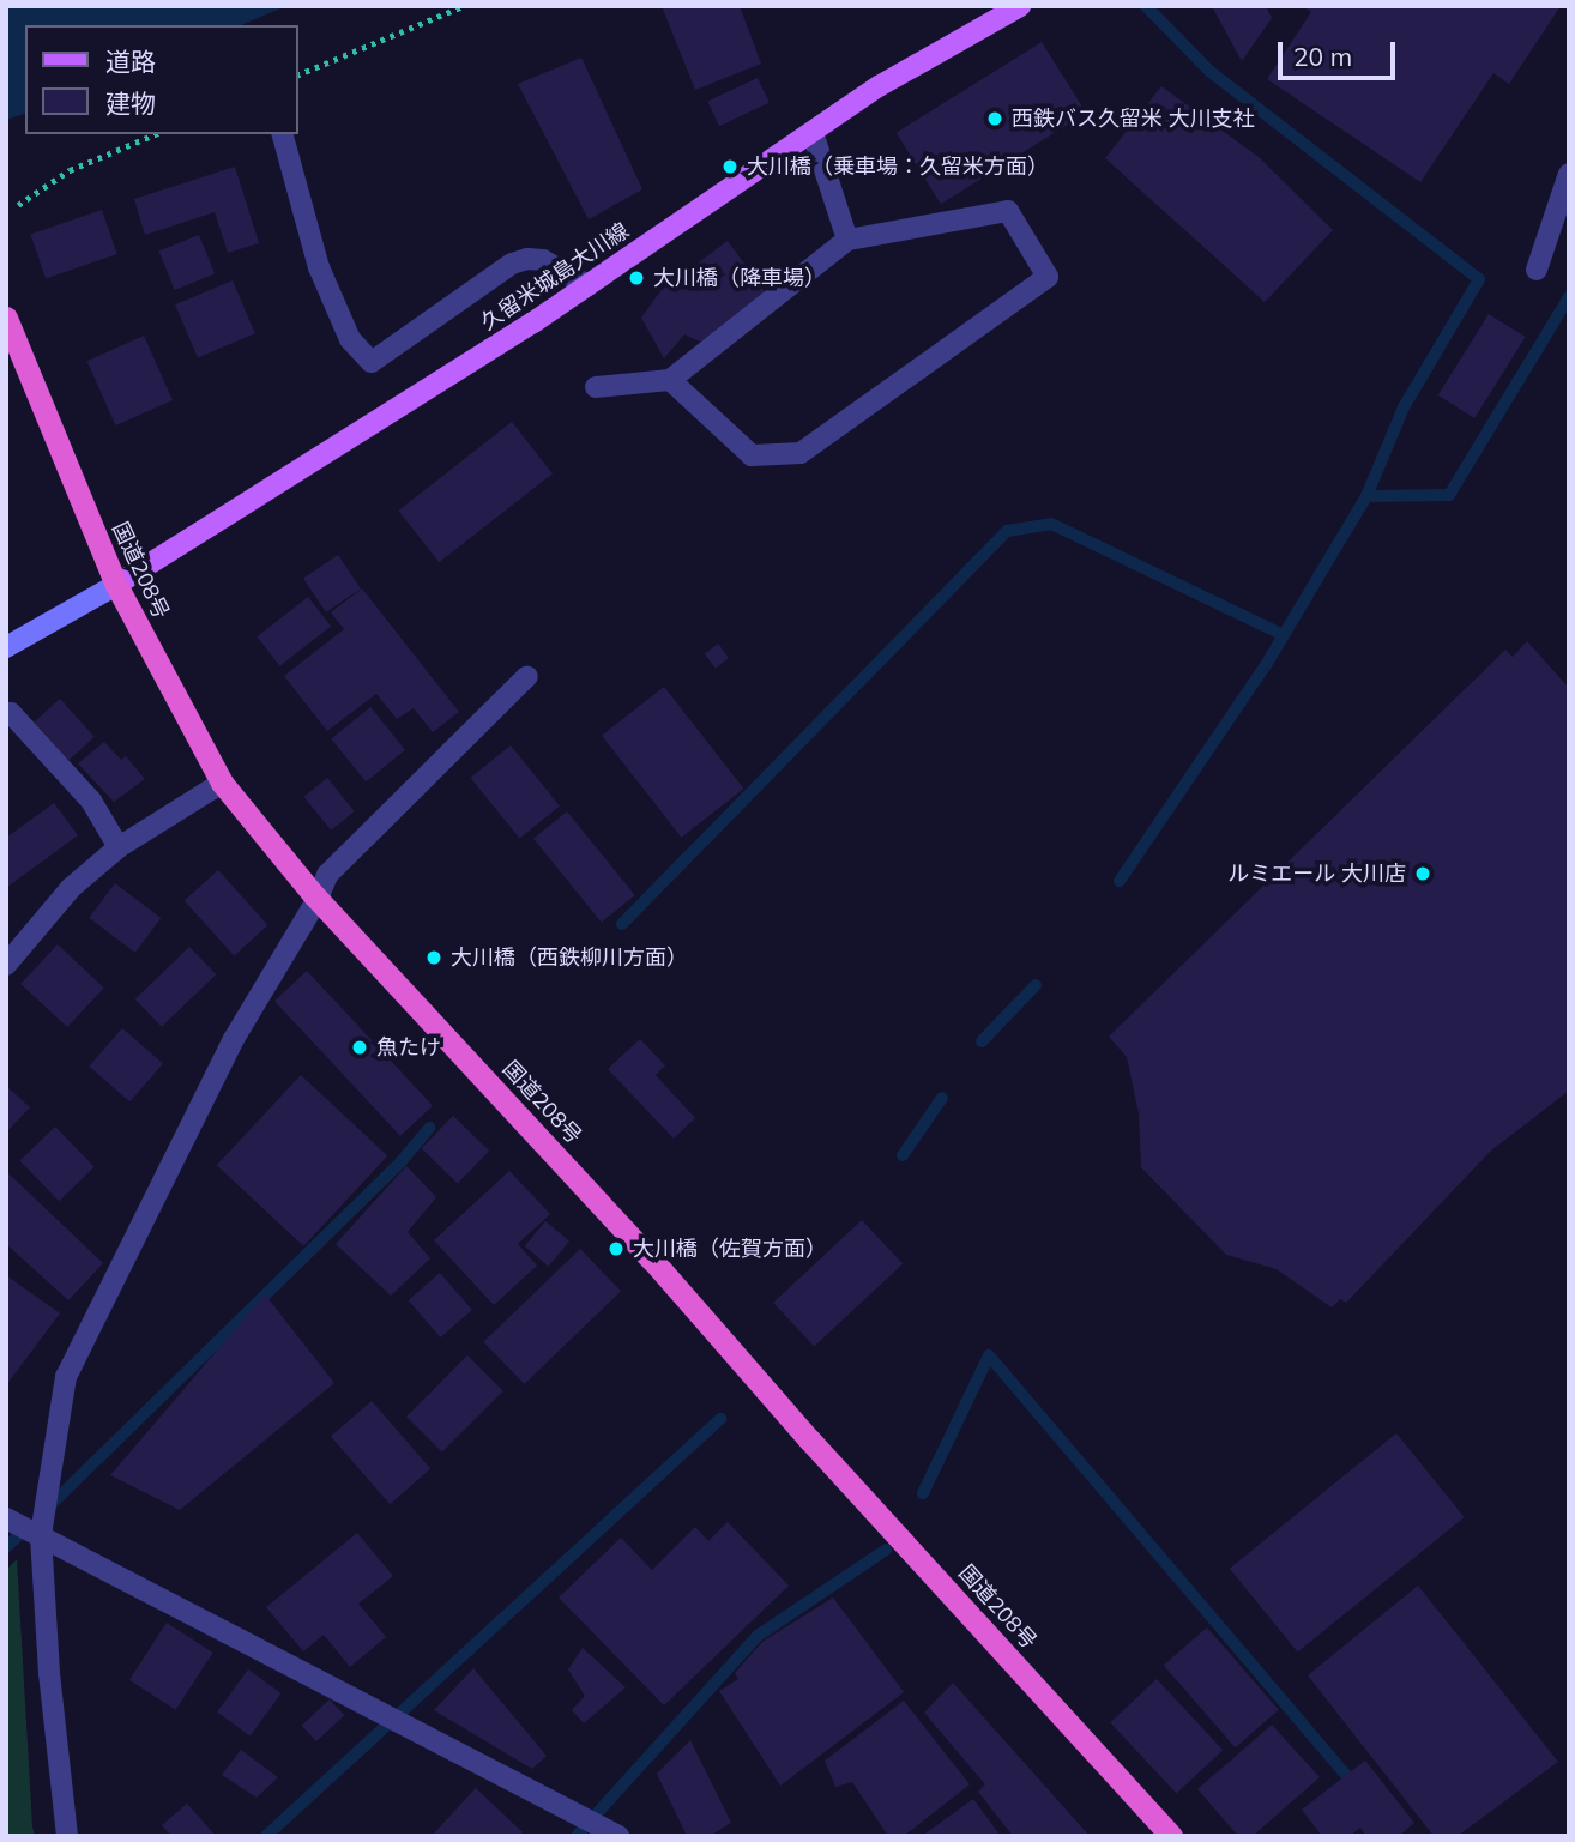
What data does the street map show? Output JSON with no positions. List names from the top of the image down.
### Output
{
  "streets": {
    "highway": ["国道208号"],
    "main road": ["久留米城島大川線"]
  },
  "crossings": [
    ["久留米城島大川線", "国道208号"]
  ],
  "places": [
    "西鉄バス久留米 大川支社",
    "大川橋（乗車場：久留米方面）",
    "大川橋（降車場）",
    "ルミエール 大川店",
    "大川橋（西鉄柳川方面）",
    "魚たけ",
    "大川橋（佐賀方面）"
  ],
  "legend": ["道路", "建物"],
  "scale_bar": "20 m"
}
